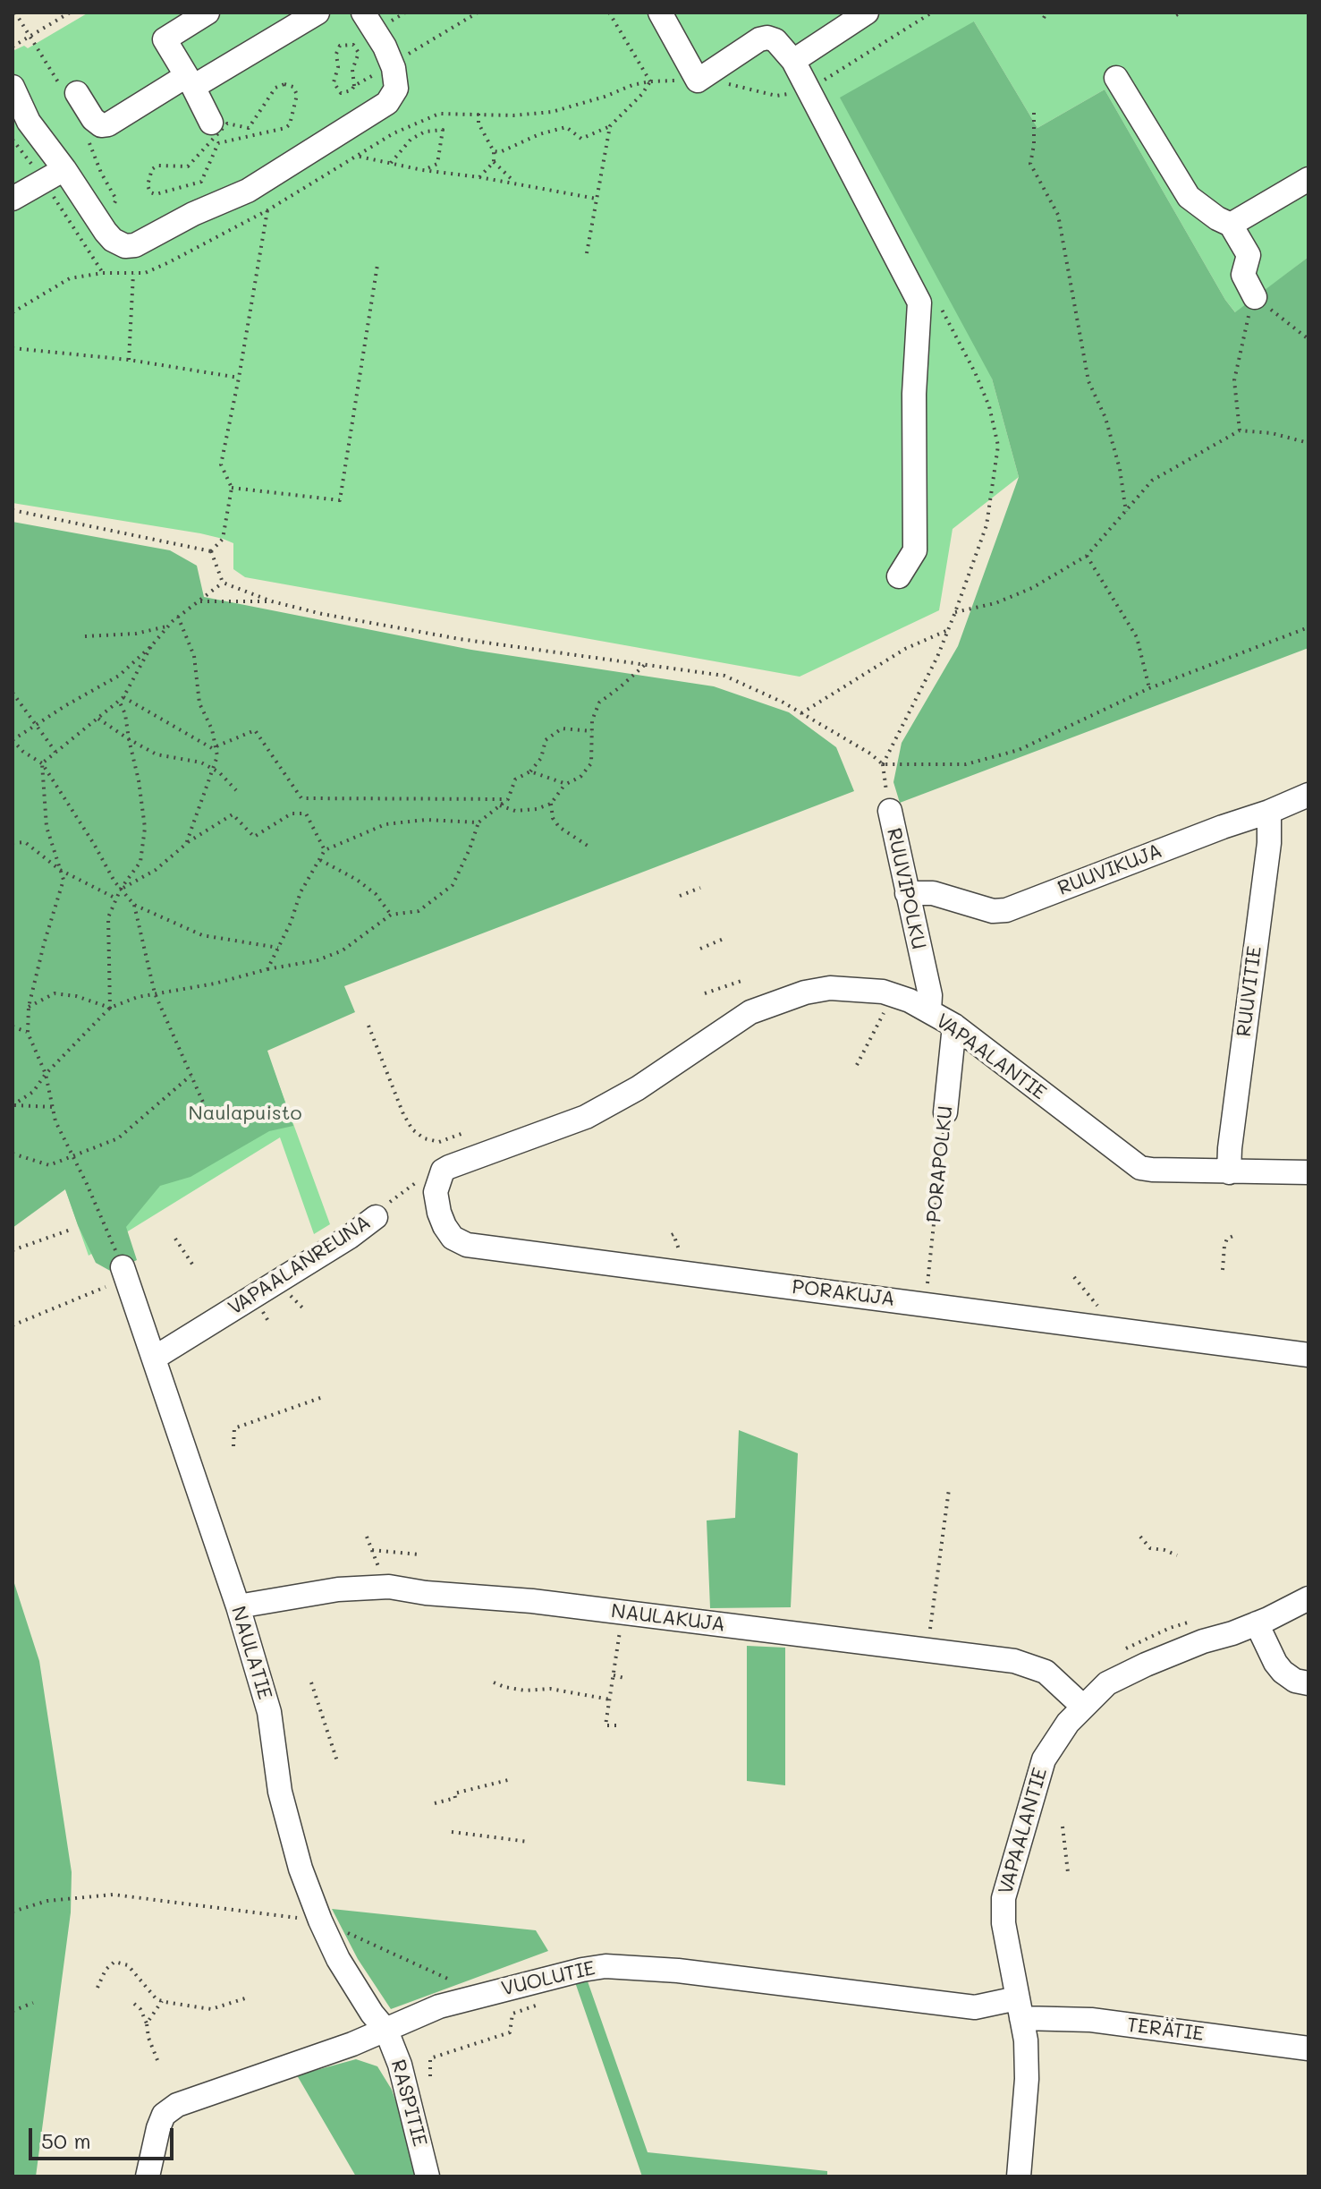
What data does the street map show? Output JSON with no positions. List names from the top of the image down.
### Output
{
  "streets": {
    "street": [
      "RUUVIKUJA",
      "RUUVIPOLKU",
      "RUUVITIE",
      "VAPAALANTIE",
      "PORAPOLKU",
      "VAPAALANREUNA",
      "PORAKUJA",
      "NAULAKUJA",
      "NAULATIE",
      "VUOLUTIE",
      "TERÄTIE",
      "RASPITIE"
    ]
  },
  "crossings": [
    ["RUUVIKUJA", "RUUVIPOLKU"],
    ["RUUVIKUJA", "RUUVITIE"],
    ["RUUVIPOLKU", "VAPAALANTIE"],
    ["RUUVITIE", "VAPAALANTIE"],
    ["VAPAALANTIE", "PORAPOLKU"],
    ["VAPAALANTIE", "VAPAALANREUNA"],
    ["VAPAALANTIE", "PORAKUJA"],
    ["VAPAALANTIE", "NAULAKUJA"],
    ["VAPAALANTIE", "VUOLUTIE"],
    ["VAPAALANTIE", "TERÄTIE"],
    ["PORAPOLKU", "PORAKUJA"],
    ["VAPAALANREUNA", "PORAKUJA"],
    ["VAPAALANREUNA", "NAULATIE"],
    ["NAULAKUJA", "NAULATIE"],
    ["NAULATIE", "VUOLUTIE"],
    ["NAULATIE", "RASPITIE"],
    ["VUOLUTIE", "TERÄTIE"],
    ["VUOLUTIE", "RASPITIE"]
  ],
  "parks": ["Naulapuisto"],
  "scale_bar": "50 m"
}
